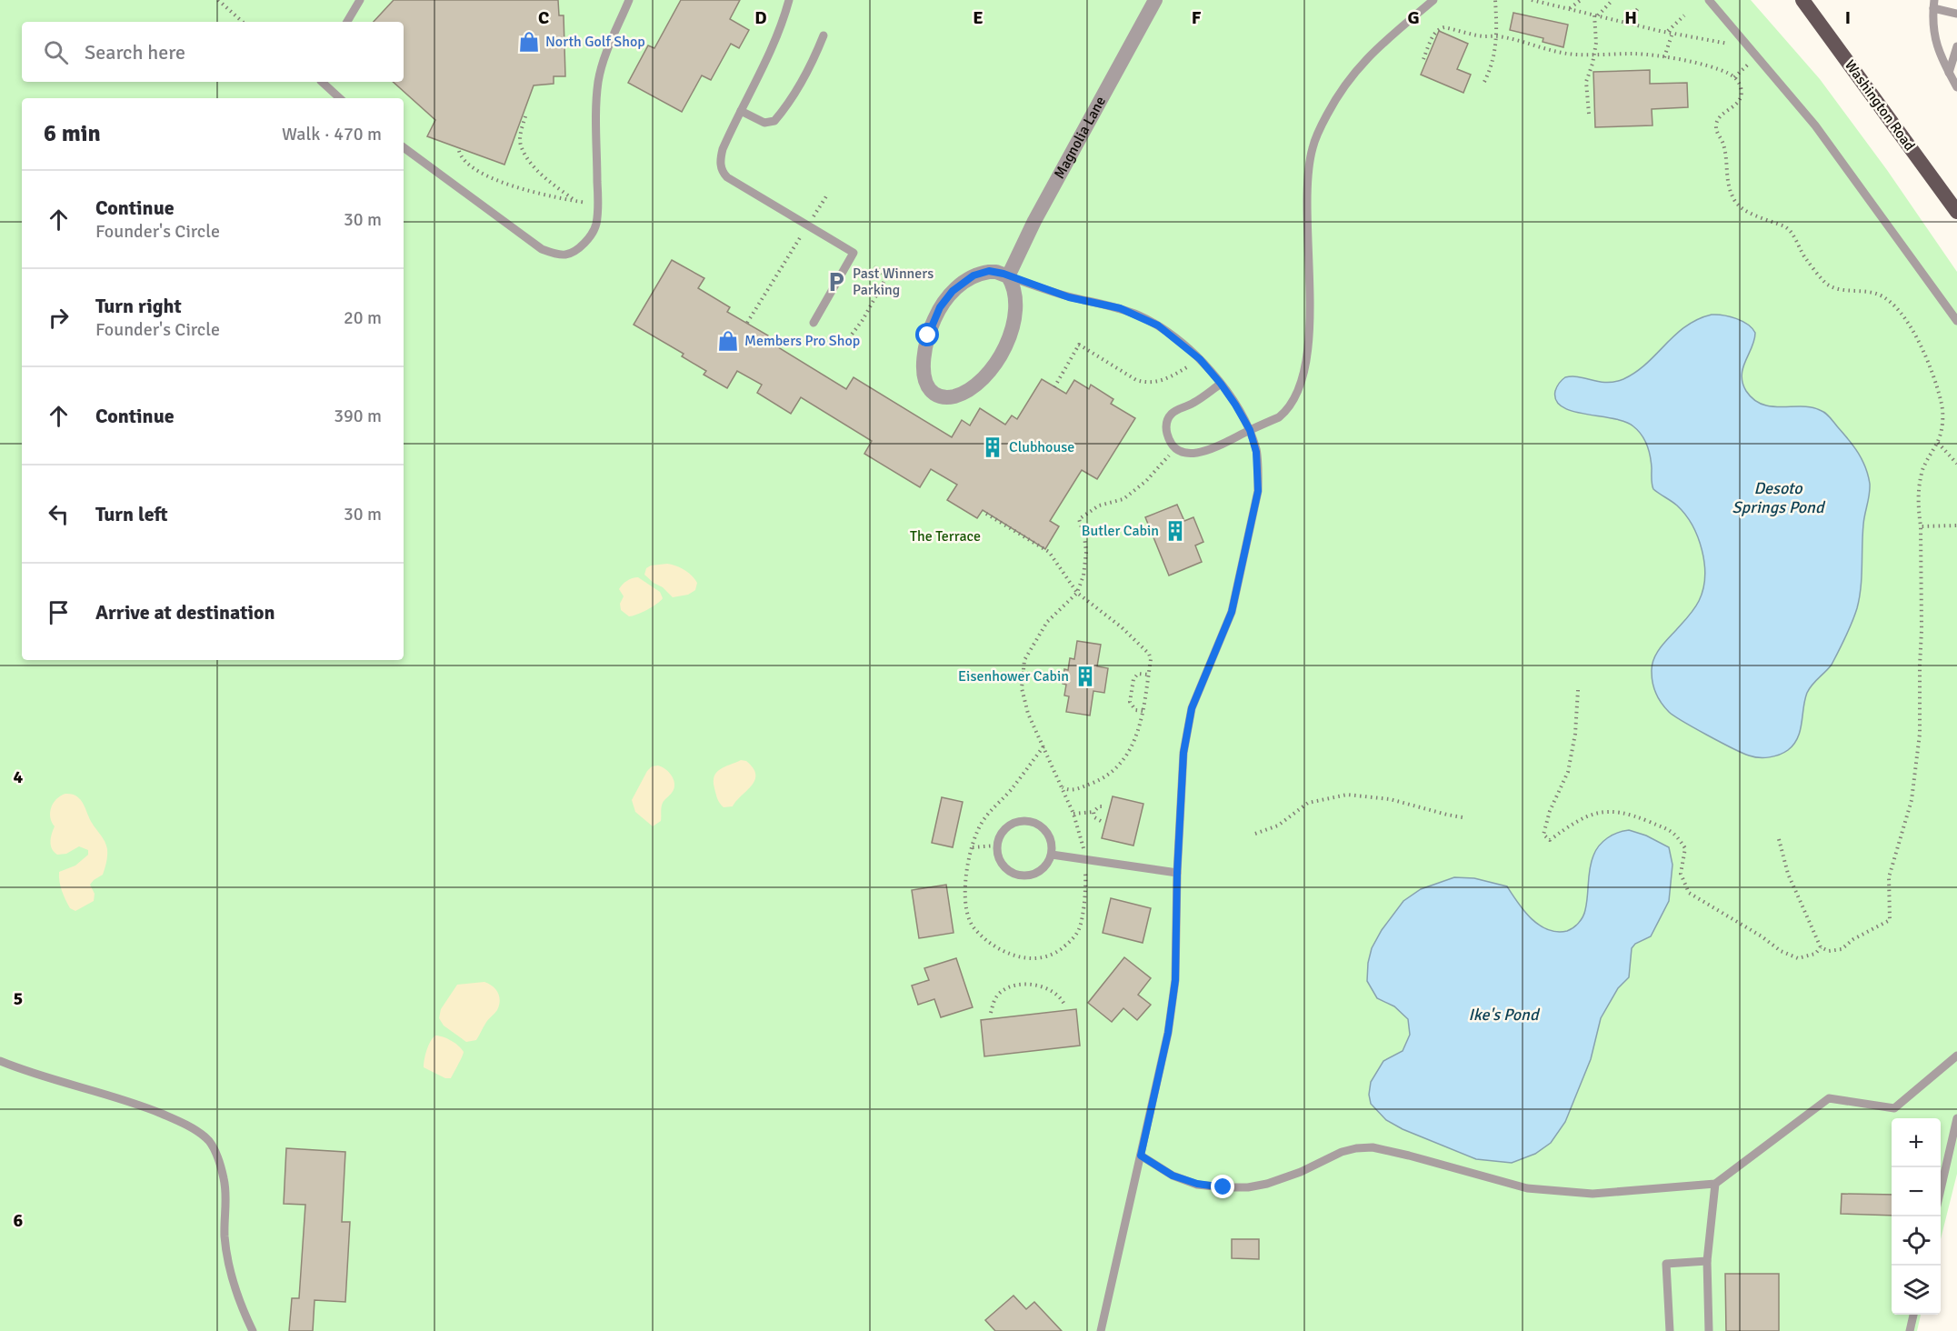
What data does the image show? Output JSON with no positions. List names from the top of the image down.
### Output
{
  "streets": {
    "main road": ["Washington Road"],
    "street": ["Magnolia Lane"]
  },
  "water": ["Desoto Springs Pond", "Ike's Pond"],
  "parks": ["The Terrace"],
  "places": {
    "shop": ["North Golf Shop", "Members Pro Shop"],
    "parking": ["Past Winners Parking"],
    "building": ["Clubhouse", "Butler Cabin", "Eisenhower Cabin"]
  },
  "page": {
    "search": "Search here",
    "heading": ["6 min", "Walk · 470 m"],
    "list": [
      ["Continue", "Founder's Circle", "30 m"],
      ["Turn right", "Founder's Circle", "20 m"],
      ["Continue", "390 m"],
      ["Turn left", "30 m"],
      "Arrive at destination"
    ],
    "map_buttons": ["+", "−"]
  },
  "grid": {
    "columns": [
      "C",
      "D",
      "E",
      "F",
      "G",
      "H",
      "I"
    ],
    "rows": ["4", "5", "6"]
  }
}
